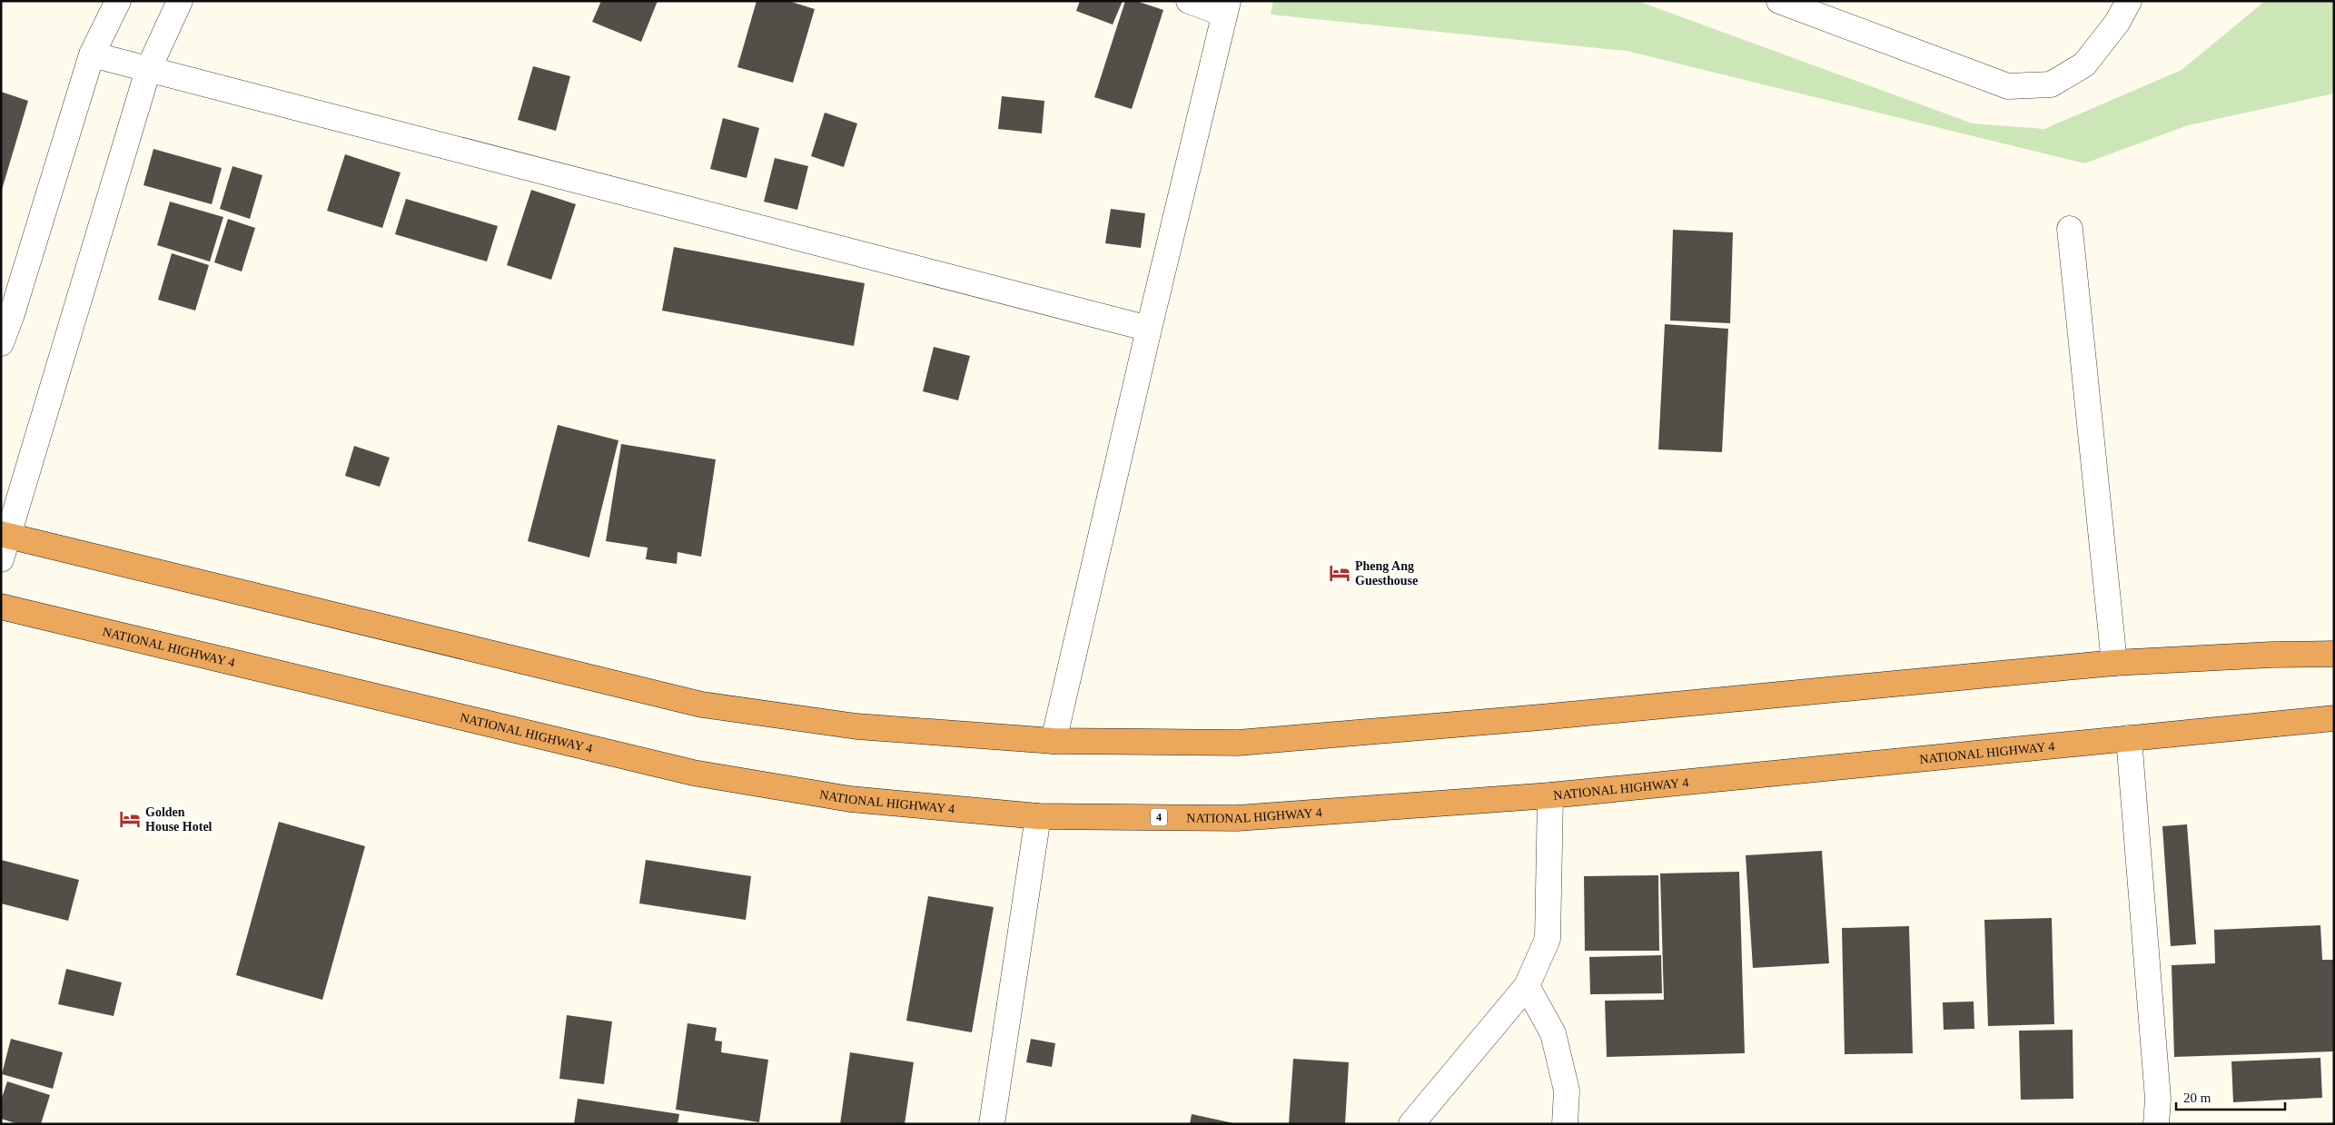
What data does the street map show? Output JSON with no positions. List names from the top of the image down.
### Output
{
  "streets": {
    "highway": ["NATIONAL HIGHWAY 4", "4"]
  },
  "places": {
    "hotel": ["Pheng Ang Guesthouse", "Golden House Hotel"]
  },
  "scale_bar": "20 m"
}
